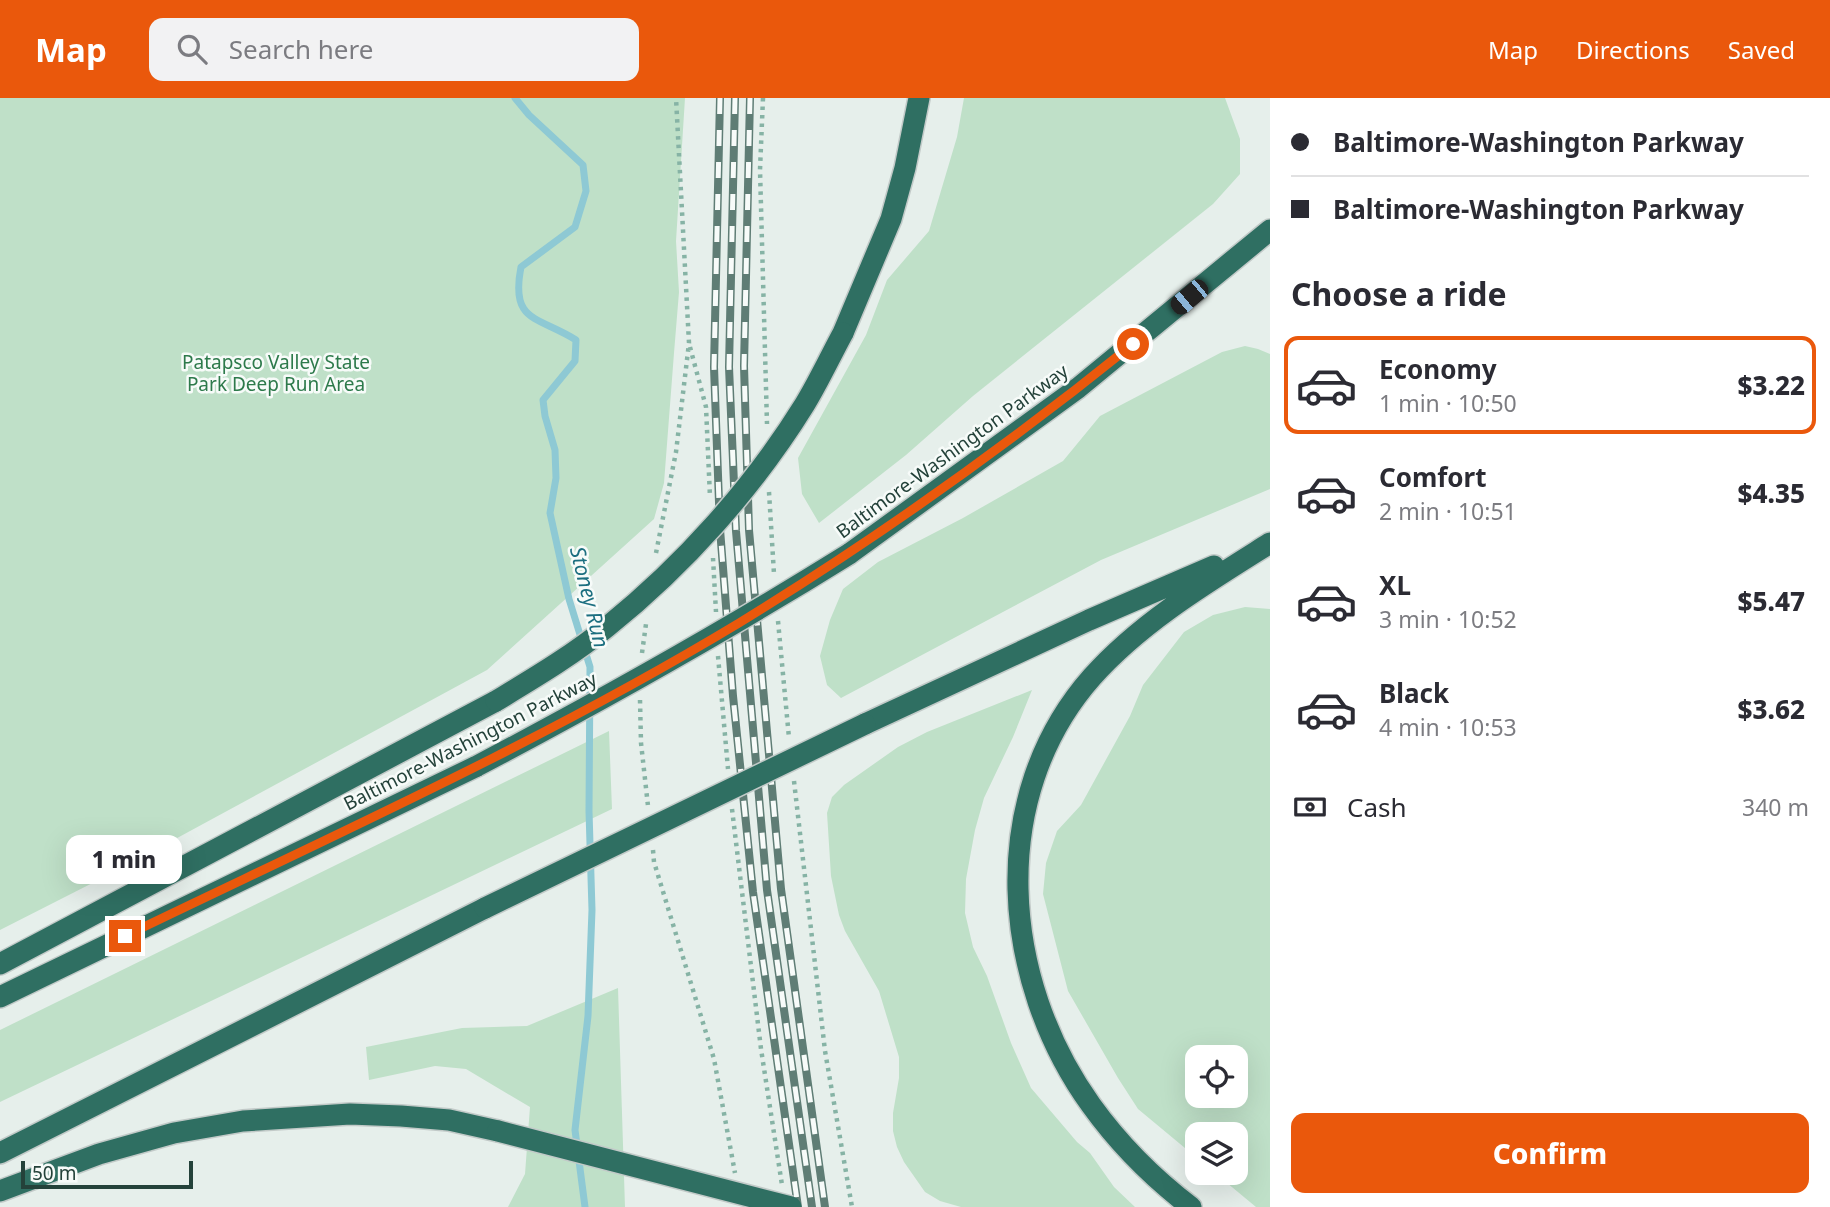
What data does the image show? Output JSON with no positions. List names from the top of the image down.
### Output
{
  "streets": {
    "highway": ["Baltimore-Washington Parkway"]
  },
  "water": ["Stoney Run"],
  "parks": ["Patapsco Valley State Park Deep Run Area"],
  "scale_bar": "50 m",
  "page": {
    "header": "Map",
    "search": "Search here",
    "nav": ["Map", "Directions", "Saved"],
    "banner": ["Baltimore-Washington Parkway", "Baltimore-Washington Parkway"],
    "heading": "Choose a ride",
    "list": [
      {
        "name": "Economy",
        "note": "1 min · 10:50",
        "value": "$3.22"
      },
      {
        "name": "Comfort",
        "note": "2 min · 10:51",
        "value": "$4.35"
      },
      {
        "name": "XL",
        "note": "3 min · 10:52",
        "value": "$5.47"
      },
      {
        "name": "Black",
        "note": "4 min · 10:53",
        "value": "$3.62"
      }
    ],
    "pay": ["Cash", "340 m"],
    "bubble": "1 min",
    "buttons": "Confirm",
    "scale": "50 m"
  }
}
